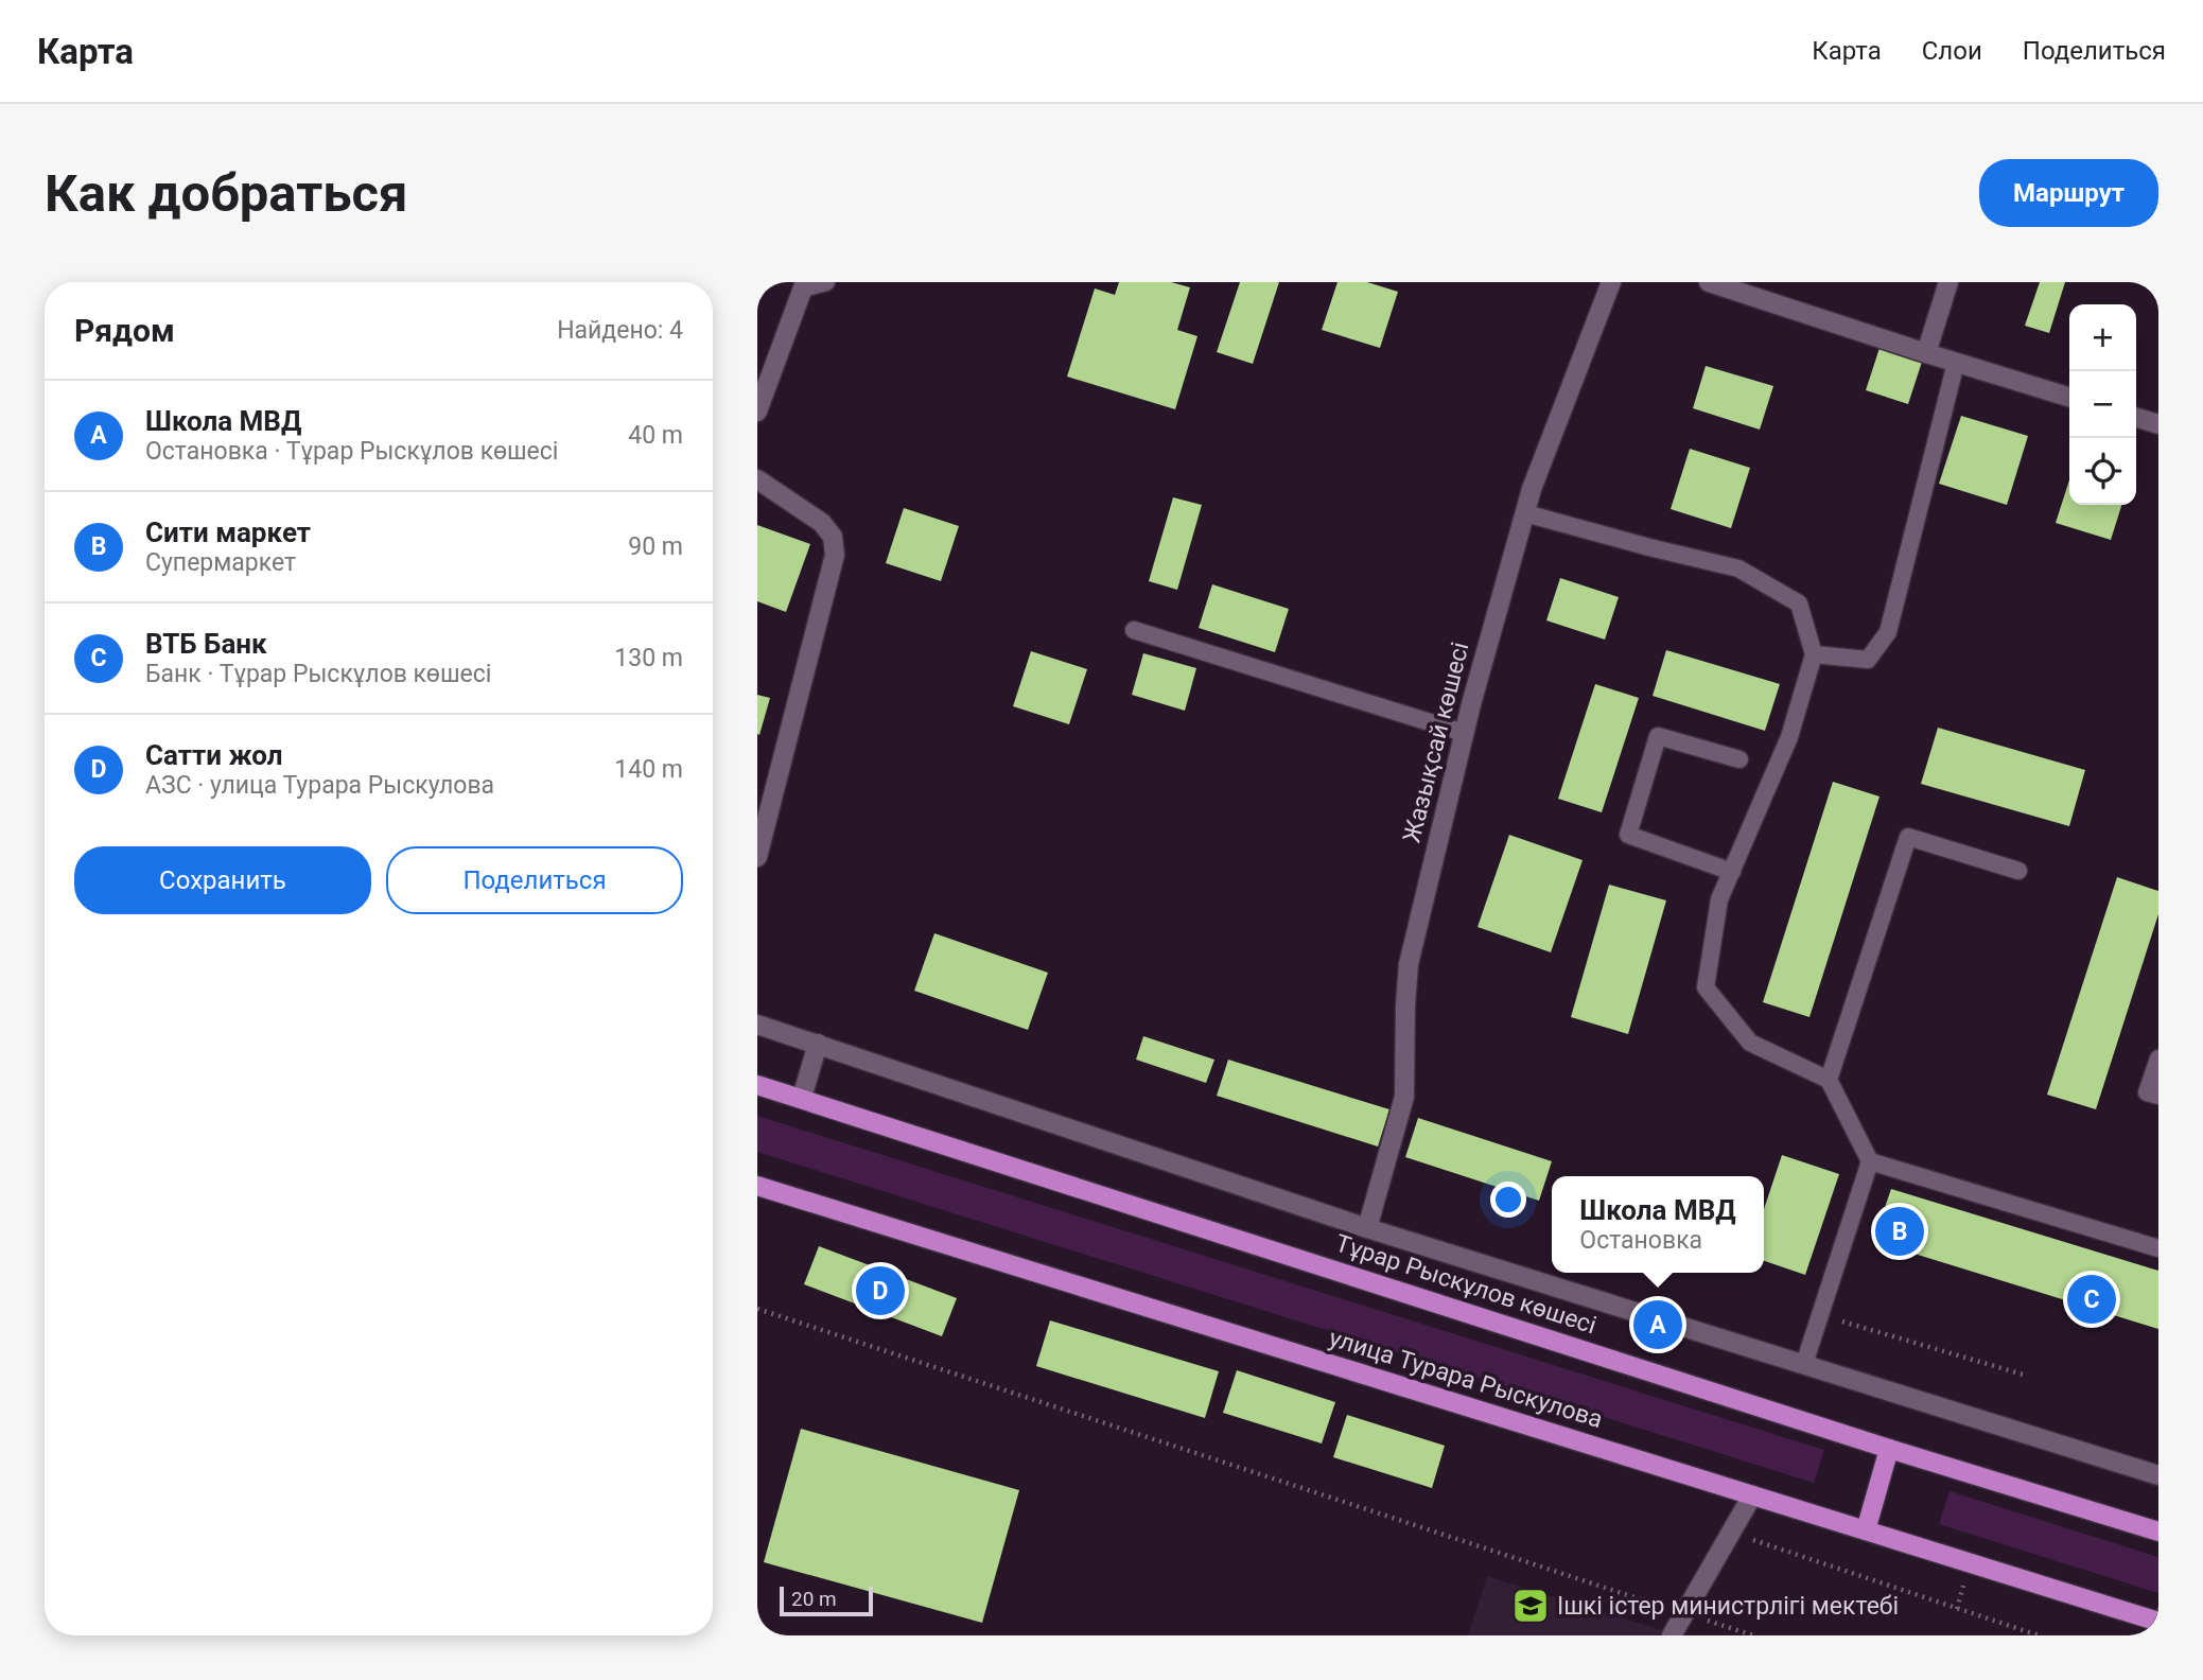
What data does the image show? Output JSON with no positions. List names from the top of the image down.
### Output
{
  "streets": {
    "main road": ["Тұрар Рыскұлов көшесі", "улица Турара Рыскулова"],
    "street": ["Жазықсай көшесі"]
  },
  "places": {
    "school or university": ["Ішкі істер министрлігі мектебі"]
  },
  "scale_bar": "20 m",
  "page": {
    "header": "Карта",
    "nav": ["Карта", "Слои", "Поделиться"],
    "buttons": [
      "Маршрут",
      ["Сохранить", "Поделиться"]
    ],
    "title": "Как добраться",
    "heading": ["Рядом", "Найдено: 4"],
    "map_buttons": ["+", "−"],
    "list": [
      {
        "mark": "A",
        "name": "Школа МВД",
        "note": "Остановка · Тұрар Рыскұлов көшесі",
        "value": "40 m"
      },
      {
        "mark": "B",
        "name": "Сити маркет",
        "note": "Супермаркет",
        "value": "90 m"
      },
      {
        "mark": "C",
        "name": "ВТБ Банк",
        "note": "Банк · Тұрар Рыскұлов көшесі",
        "value": "130 m"
      },
      {
        "mark": "D",
        "name": "Сатти жол",
        "note": "АЗС · улица Турара Рыскулова",
        "value": "140 m"
      }
    ],
    "popup": ["Школа МВД", "Остановка"],
    "pins": [
      "B",
      "D",
      "C",
      "A"
    ],
    "scale": "20 m"
  }
}
